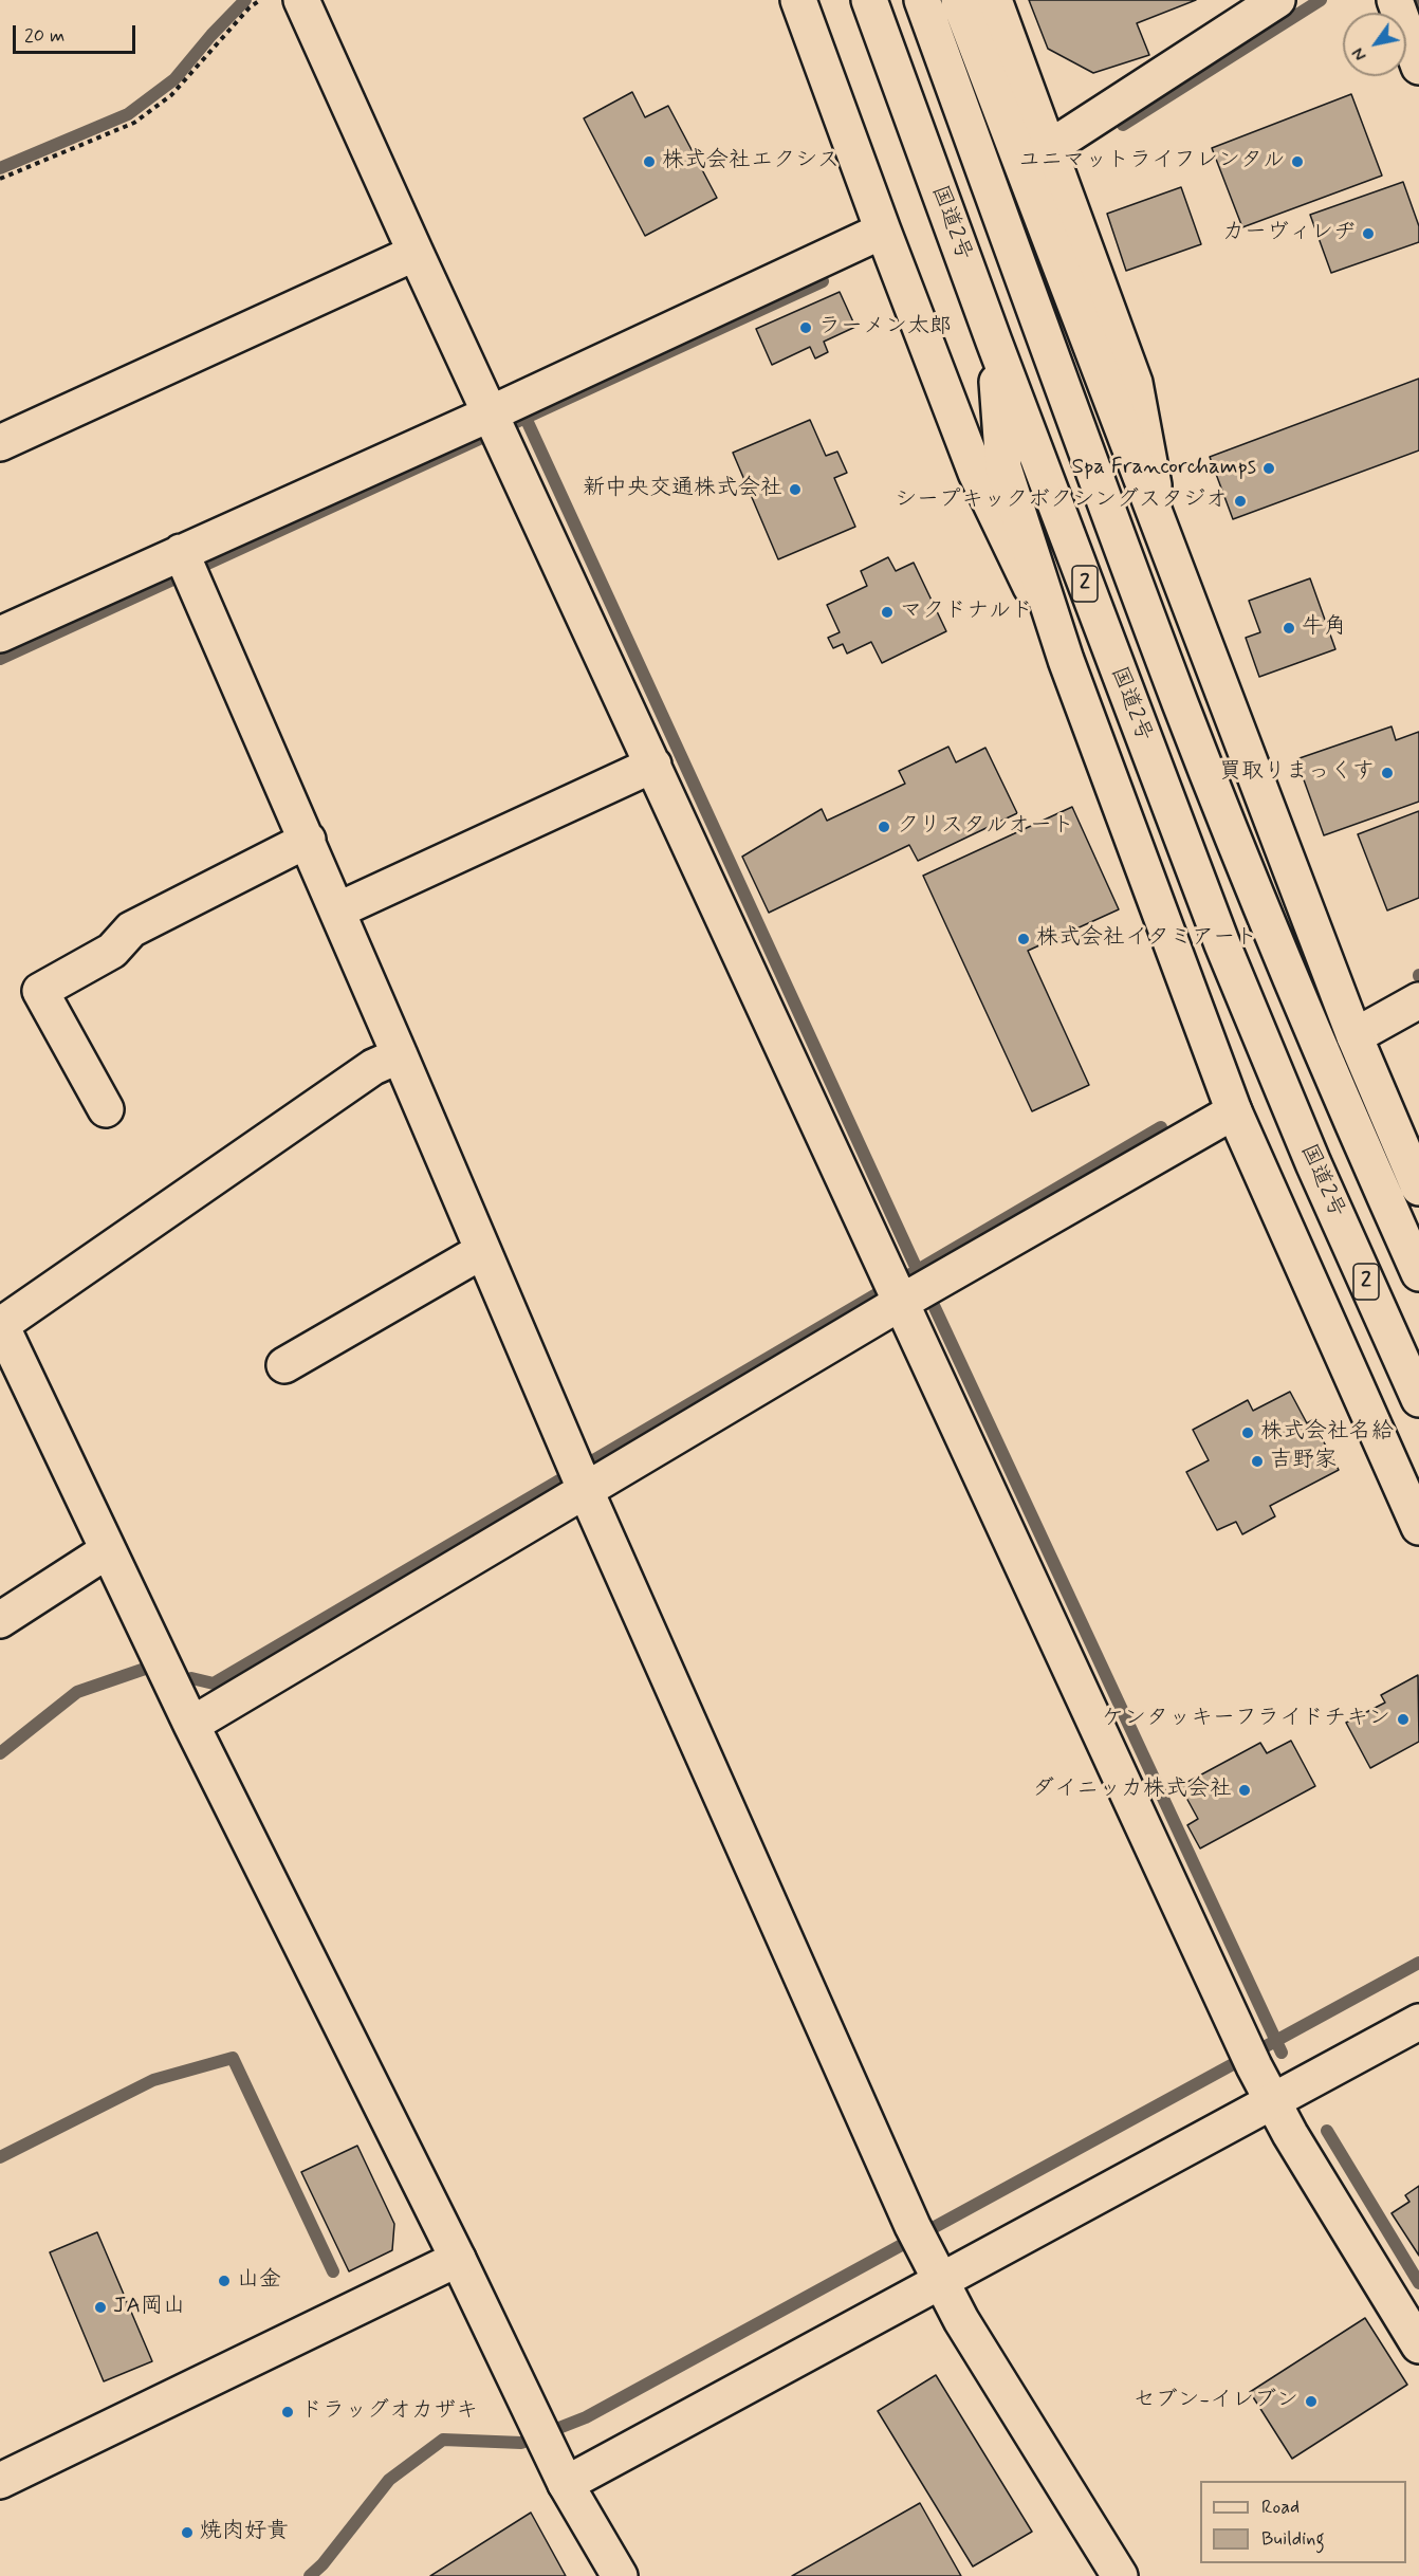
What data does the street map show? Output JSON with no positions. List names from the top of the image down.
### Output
{
  "streets": {
    "main road": ["国道2号", "2"]
  },
  "places": [
    "株式会社エクシス",
    "ユニマットライフレンタル",
    "カーヴィレヂ",
    "ラーメン太郎",
    "Spa Francorchamps",
    "新中央交通株式会社",
    "シープキックボクシングスタジオ",
    "マクドナルド",
    "牛角",
    "買取りまっくす",
    "クリスタルオート",
    "株式会社イタミアート",
    "株式会社名給",
    "吉野家",
    "ケンタッキーフライドチキン",
    "ダイニッカ株式会社",
    "山金",
    "JA岡山",
    "セブン-イレブン",
    "ドラッグオカザキ",
    "焼肉好貴"
  ],
  "legend": ["Road", "Building"],
  "scale_bar": "20 m",
  "north": "bottom left"
}
